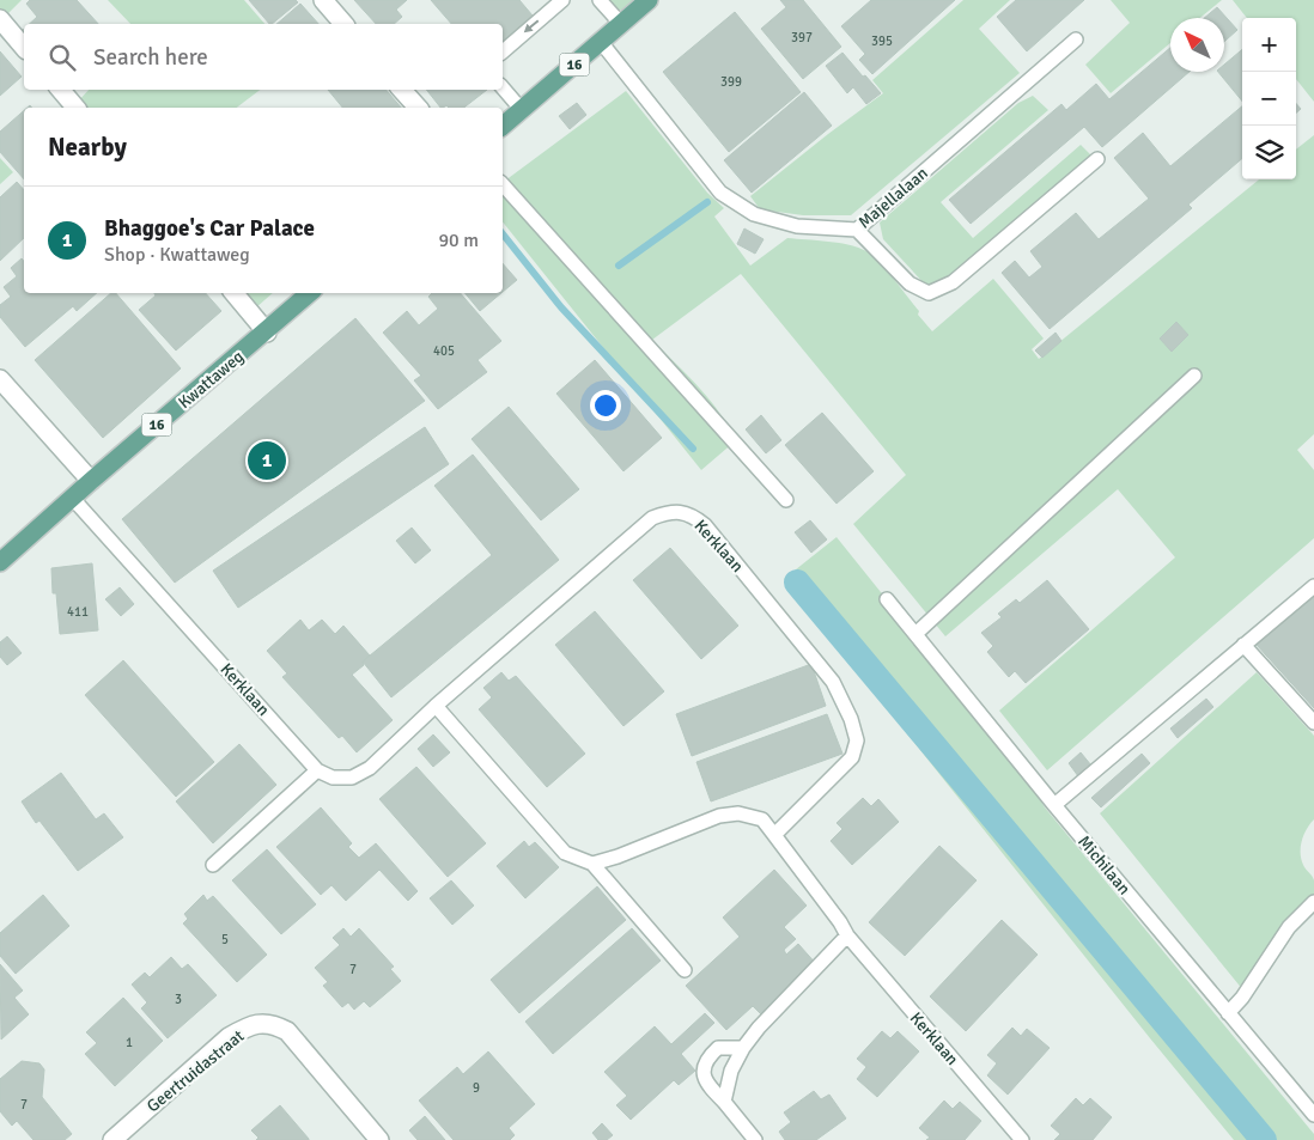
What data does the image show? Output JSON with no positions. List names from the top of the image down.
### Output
{
  "streets": {
    "main road": ["16", "Kwattaweg"],
    "street": ["Geertruidastraat"],
    "lane": ["Majellalaan", "Kerklaan", "Michilaan"]
  },
  "crossings": [
    ["16", "Majellalaan"],
    ["Kwattaweg", "Kerklaan"]
  ],
  "house_numbers": [
    "397",
    "395",
    "399",
    "405",
    "411",
    "5",
    "7",
    "3",
    "1",
    "9",
    "7"
  ],
  "north": "top left",
  "page": {
    "map_buttons": ["+", "−"],
    "search": "Search here",
    "heading": "Nearby",
    "list": [
      {
        "mark": "1",
        "name": "Bhaggoe's Car Palace",
        "note": "Shop · Kwattaweg",
        "value": "90 m"
      }
    ],
    "pins": "1"
  }
}
